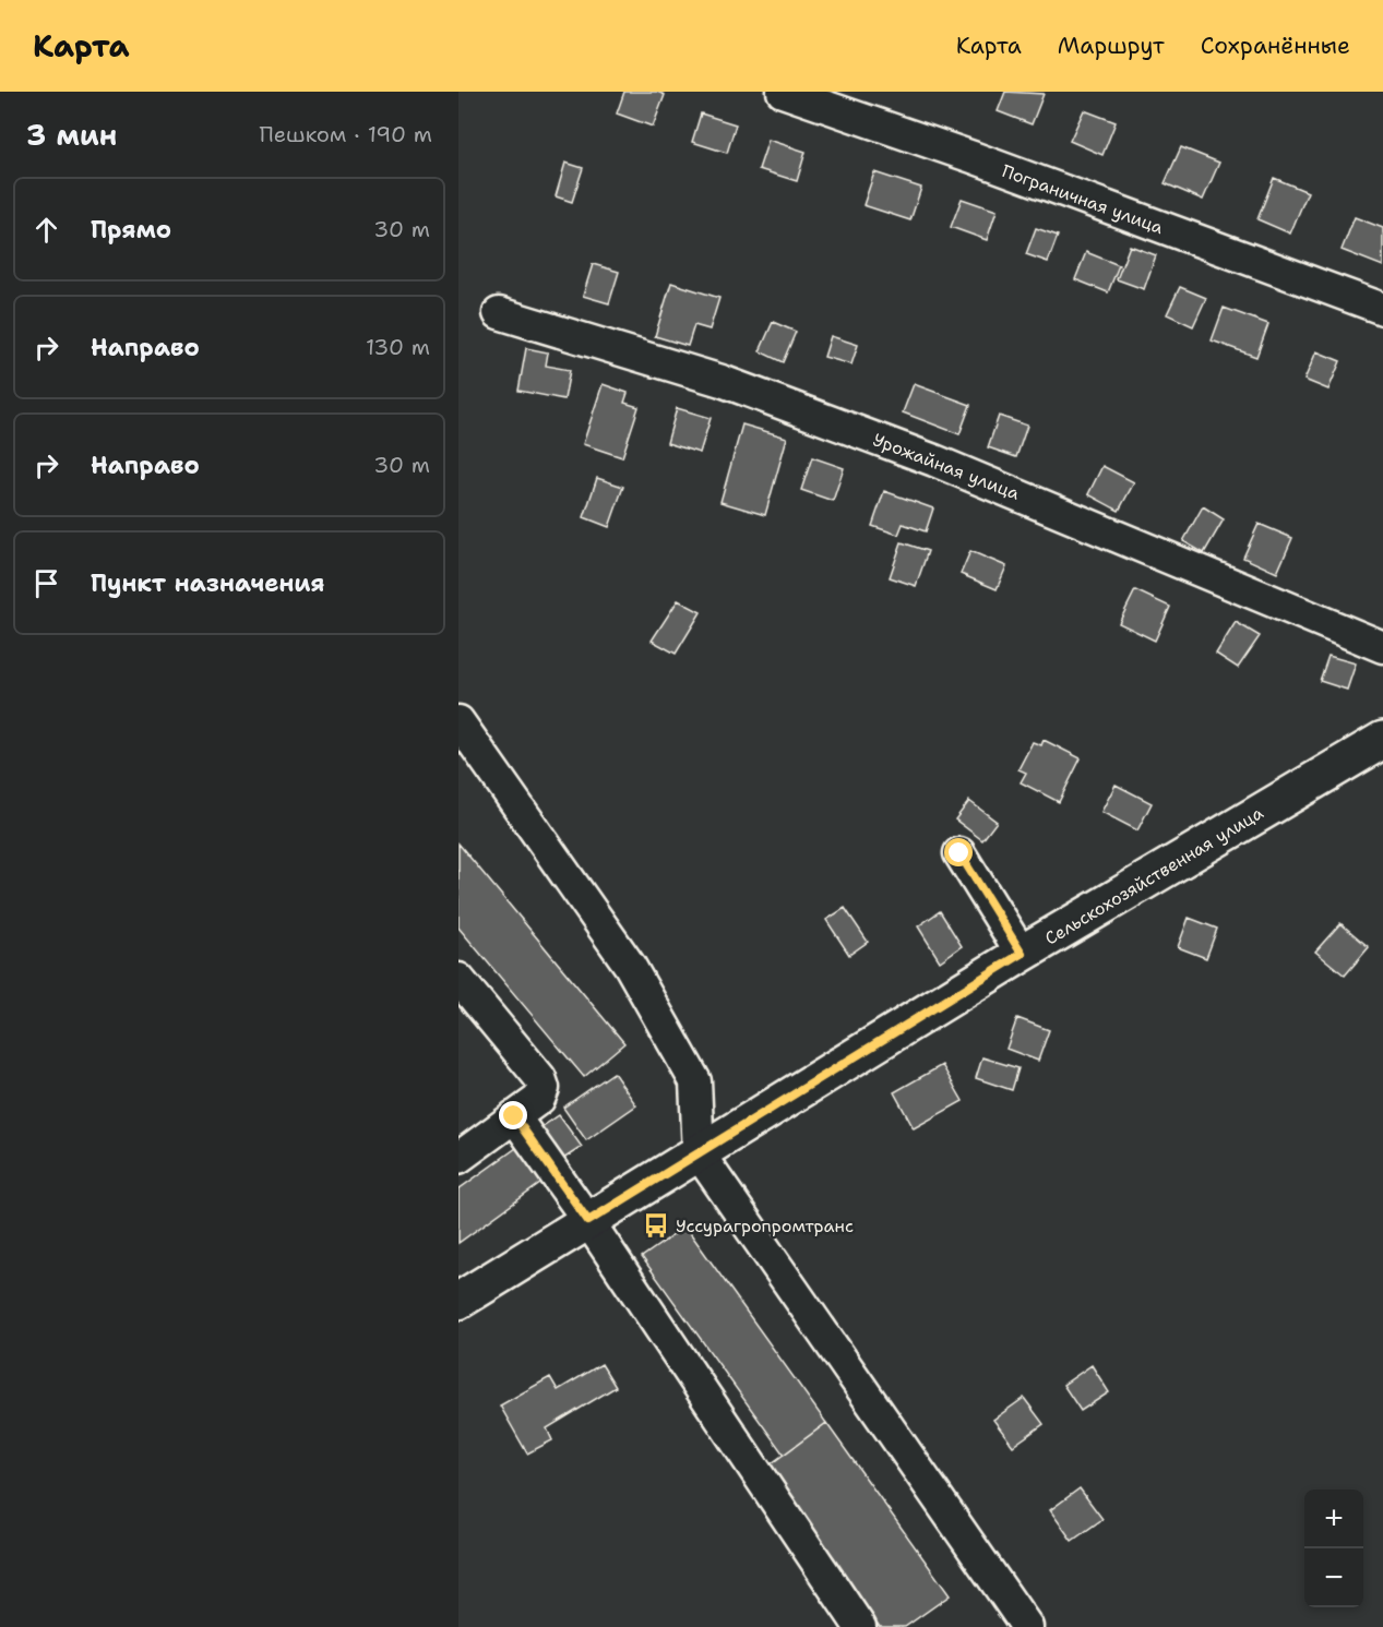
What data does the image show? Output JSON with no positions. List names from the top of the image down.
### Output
{
  "streets": {
    "main road": ["Сельскохозяйственная улица"],
    "lane": ["Пограничная улица", "Урожайная улица"]
  },
  "places": {
    "bus stop": ["Уссурагропромтранс"]
  },
  "page": {
    "header": "Карта",
    "nav": ["Карта", "Маршрут", "Сохранённые"],
    "heading": ["3 мин", "Пешком · 190 m"],
    "list": [
      ["Прямо", "30 m"],
      ["Направо", "130 m"],
      ["Направо", "30 m"],
      "Пункт назначения"
    ],
    "map_buttons": ["+", "−"]
  }
}
